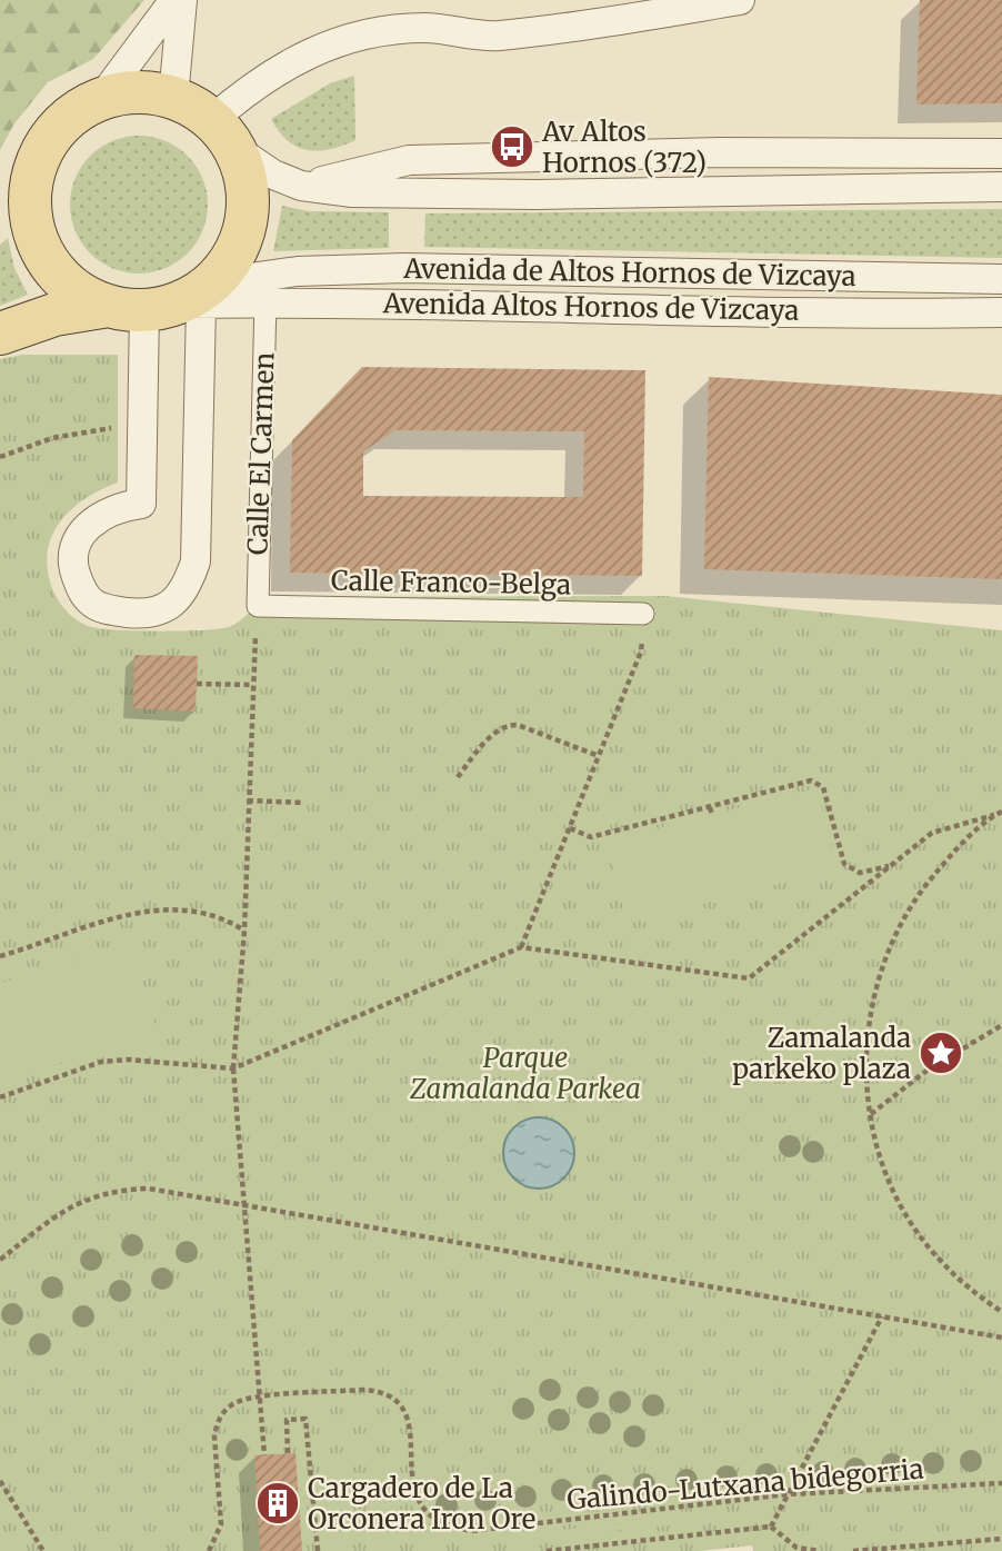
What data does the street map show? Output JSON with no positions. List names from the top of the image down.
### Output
{
  "streets": {
    "street": [
      "Avenida de Altos Hornos de Vizcaya",
      "Avenida Altos Hornos de Vizcaya",
      "Calle El Carmen",
      "Calle Franco-Belga"
    ],
    "path": ["Galindo-Lutxana bidegorria"]
  },
  "crossings": [
    ["Avenida de Altos Hornos de Vizcaya", "Avenida Altos Hornos de Vizcaya"],
    ["Avenida Altos Hornos de Vizcaya", "Calle El Carmen"],
    ["Calle El Carmen", "Calle Franco-Belga"]
  ],
  "parks": ["Parque Zamalanda Parkea"],
  "places": {
    "bus stop": ["Av Altos Hornos (372)"],
    "place": ["Zamalanda parkeko plaza"],
    "building": ["Cargadero de La Orconera Iron Ore"]
  }
}
